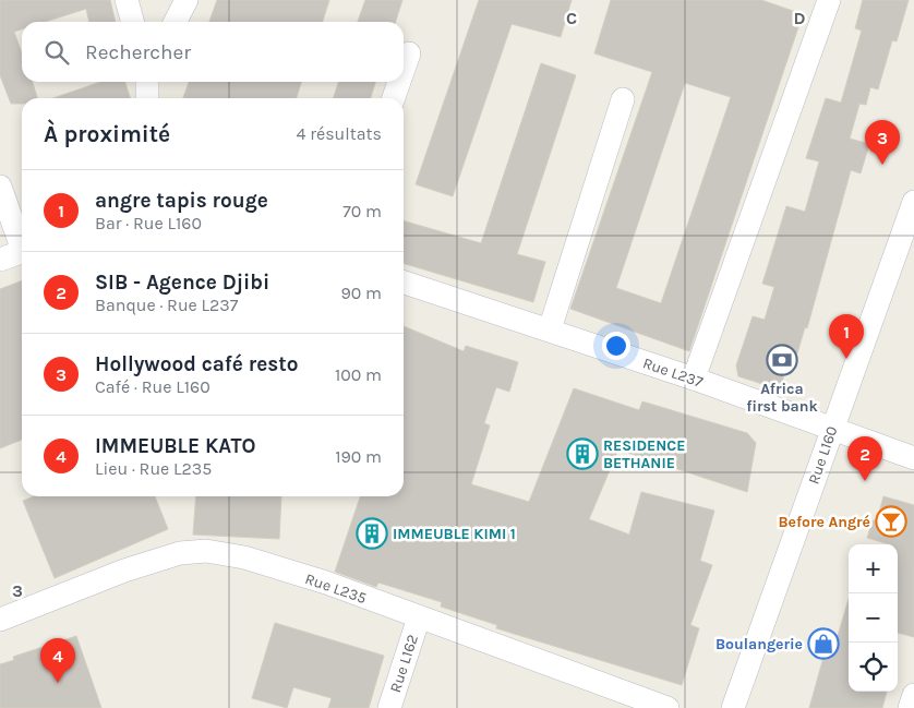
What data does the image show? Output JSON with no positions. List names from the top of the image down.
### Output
{
  "streets": {
    "street": [
      "Rue L237",
      "Rue L160",
      "Rue L235",
      "Rue L162"
    ]
  },
  "crossings": [
    ["Rue L237", "Rue L160"],
    ["Rue L235", "Rue L162"]
  ],
  "places": {
    "bank": ["Africa first bank"],
    "building": ["RESIDENCE BETHANIE", "IMMEUBLE KIMI 1"],
    "bar": ["Before Angré"],
    "shop": ["Boulangerie"]
  },
  "page": {
    "search": "Rechercher",
    "heading": ["À proximité", "4 résultats"],
    "pins": [
      "3",
      "1",
      "2",
      "4"
    ],
    "list": [
      {
        "mark": "1",
        "name": "angre tapis rouge",
        "note": "Bar · Rue L160",
        "value": "70 m"
      },
      {
        "mark": "2",
        "name": "SIB - Agence Djibi",
        "note": "Banque · Rue L237",
        "value": "90 m"
      },
      {
        "mark": "3",
        "name": "Hollywood café resto",
        "note": "Café · Rue L160",
        "value": "100 m"
      },
      {
        "mark": "4",
        "name": "IMMEUBLE KATO",
        "note": "Lieu · Rue L235",
        "value": "190 m"
      }
    ],
    "map_buttons": ["+", "−"]
  },
  "grid": {
    "columns": ["C", "D"],
    "rows": ["3"]
  }
}
